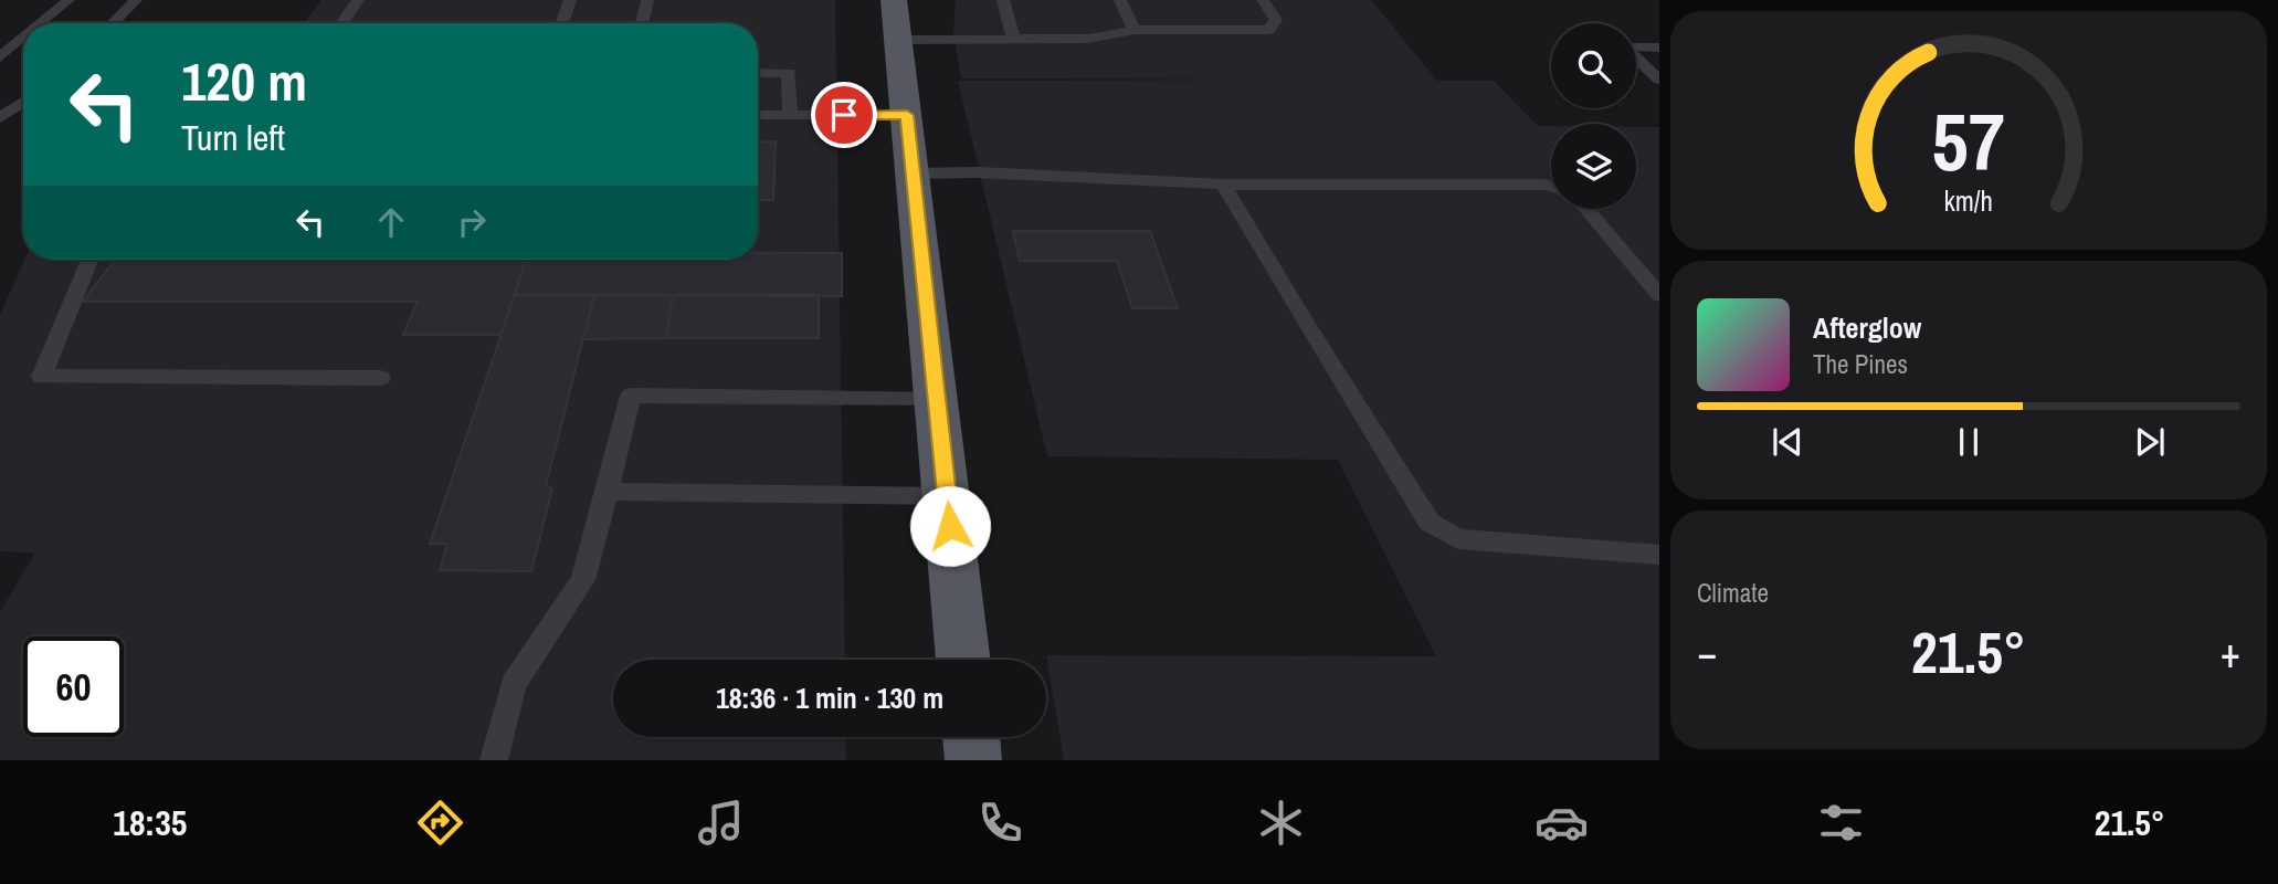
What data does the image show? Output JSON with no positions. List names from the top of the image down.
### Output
{
  "page": {
    "turn": ["120 m", "Turn left"],
    "song": ["Afterglow", "The Pines"],
    "tile": "Climate",
    "heat": ["−", "21.5°", "+"],
    "limit": "60",
    "trip": "18:36 · 1 min · 130 m",
    "tabs": ["18:35", "21.5°"],
    "gauge": ["57", "km/h"]
  }
}
